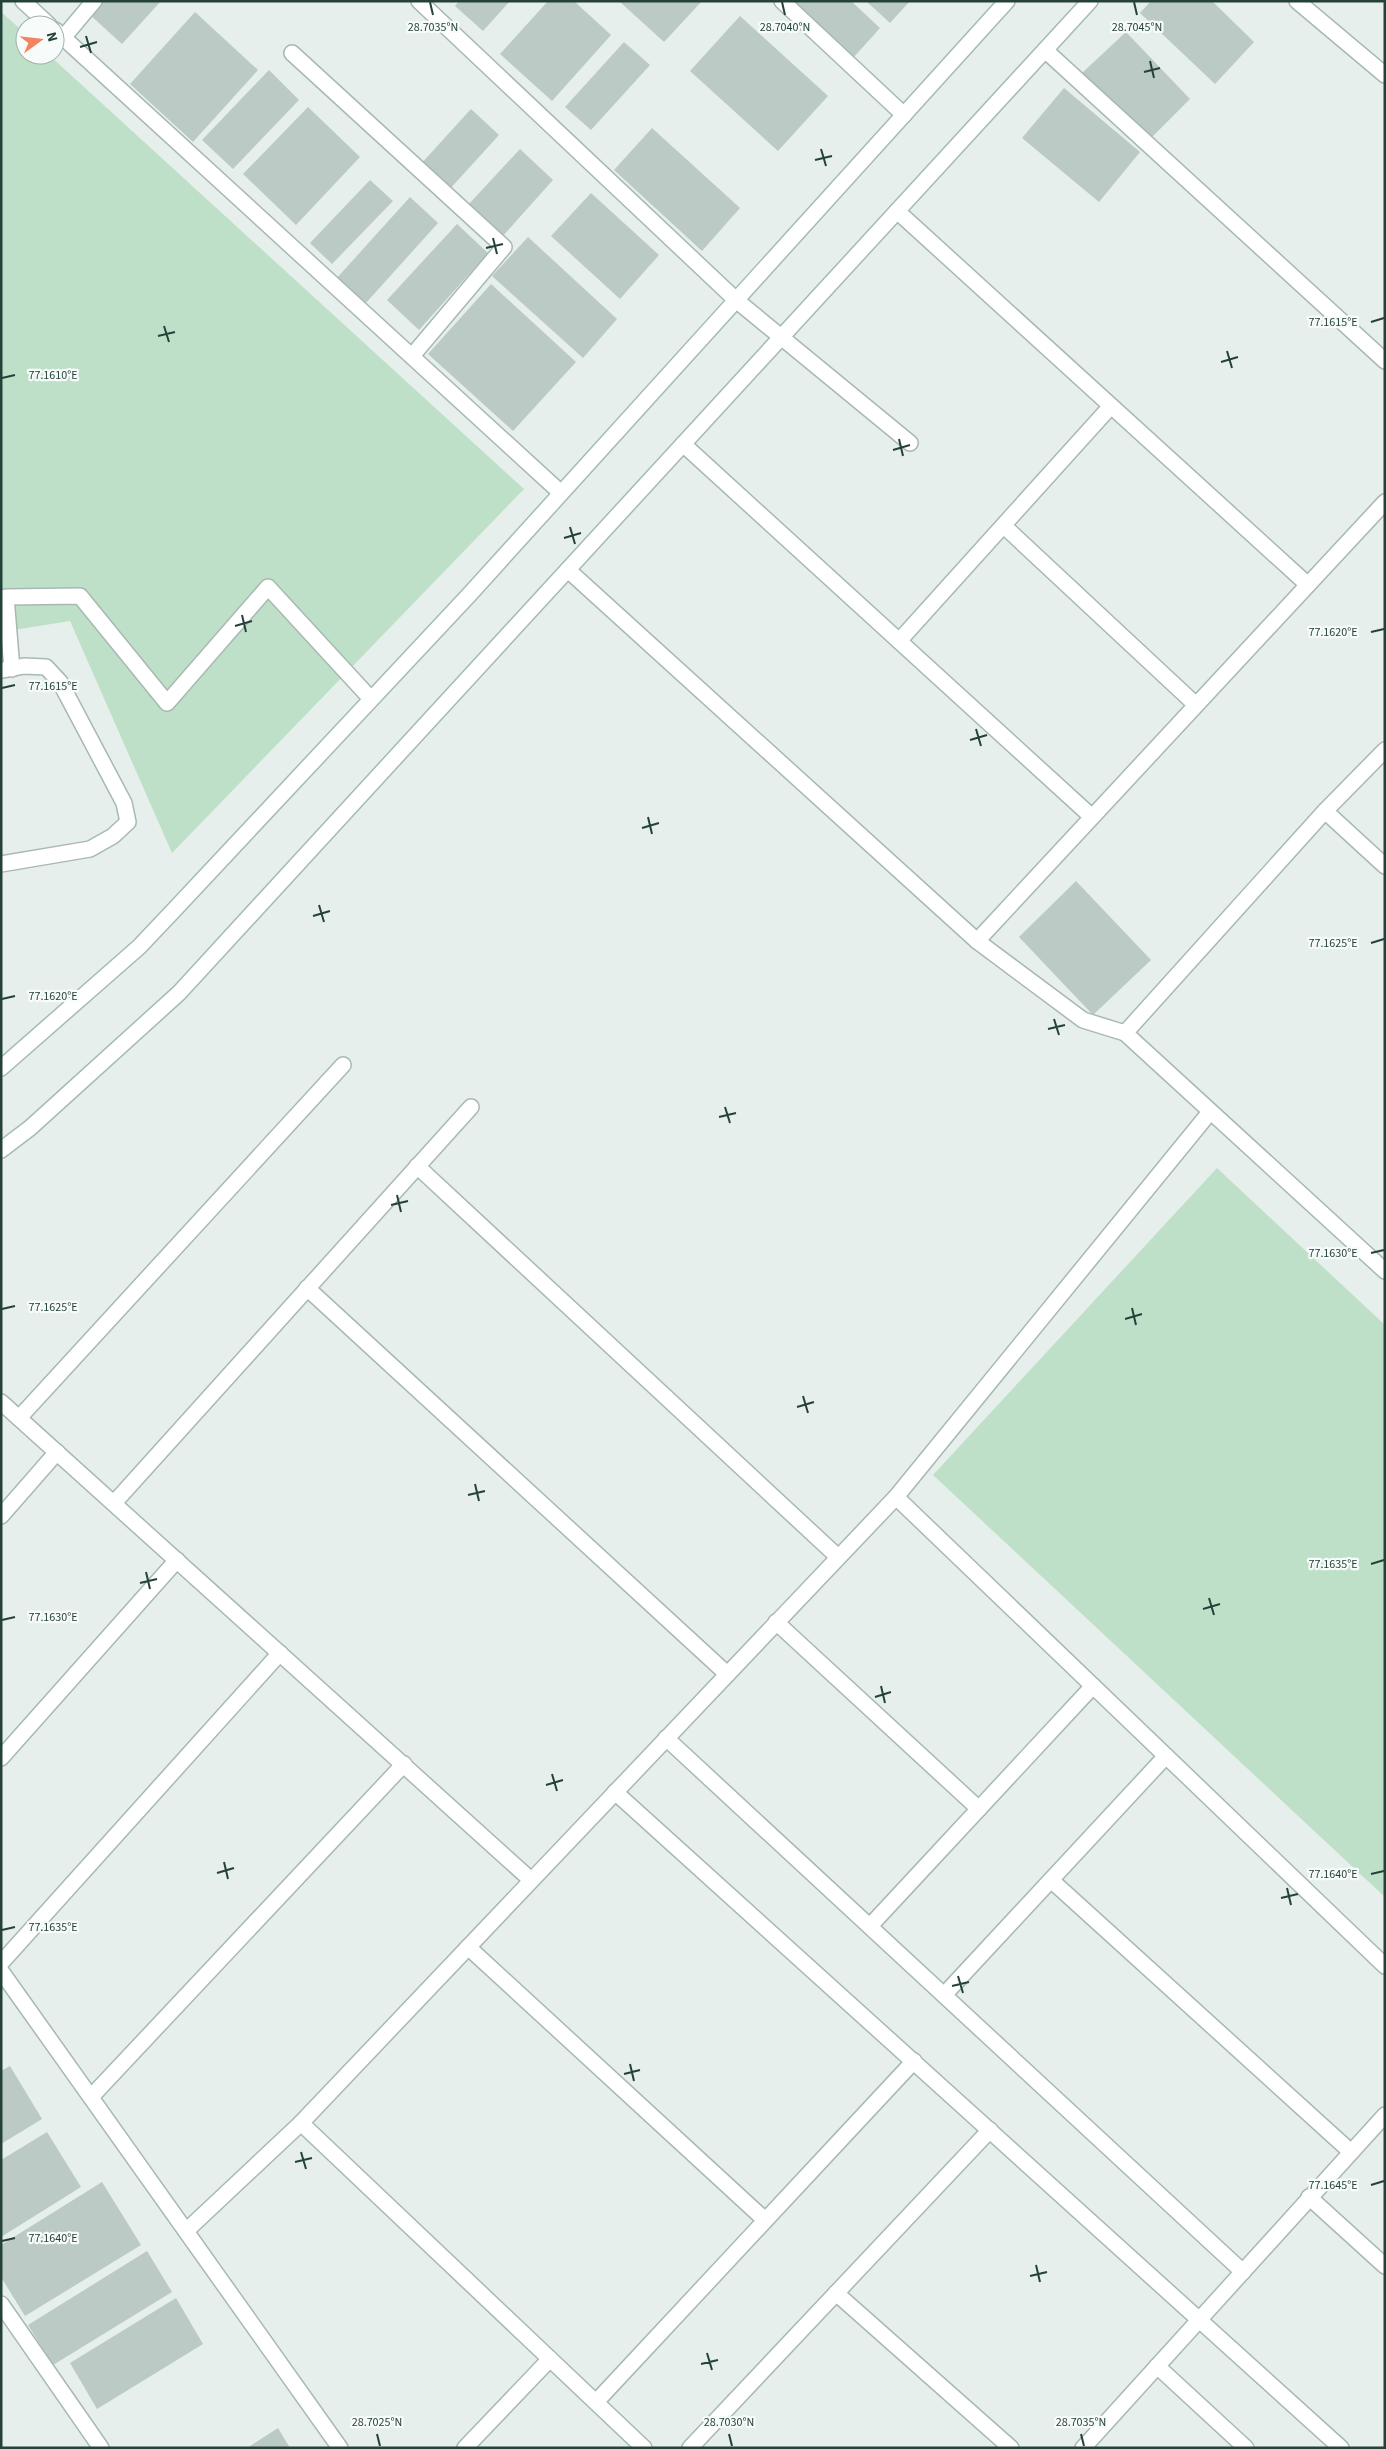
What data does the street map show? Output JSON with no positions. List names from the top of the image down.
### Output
{
  "north": "right",
  "coordinates": [
    "28.7035°N",
    "28.7040°N",
    "28.7045°N",
    "77.1615°E",
    "77.1610°E",
    "77.1620°E",
    "77.1625°E",
    "77.1630°E",
    "77.1635°E",
    "77.1640°E",
    "77.1645°E",
    "28.7025°N",
    "28.7030°N"
  ]
}
